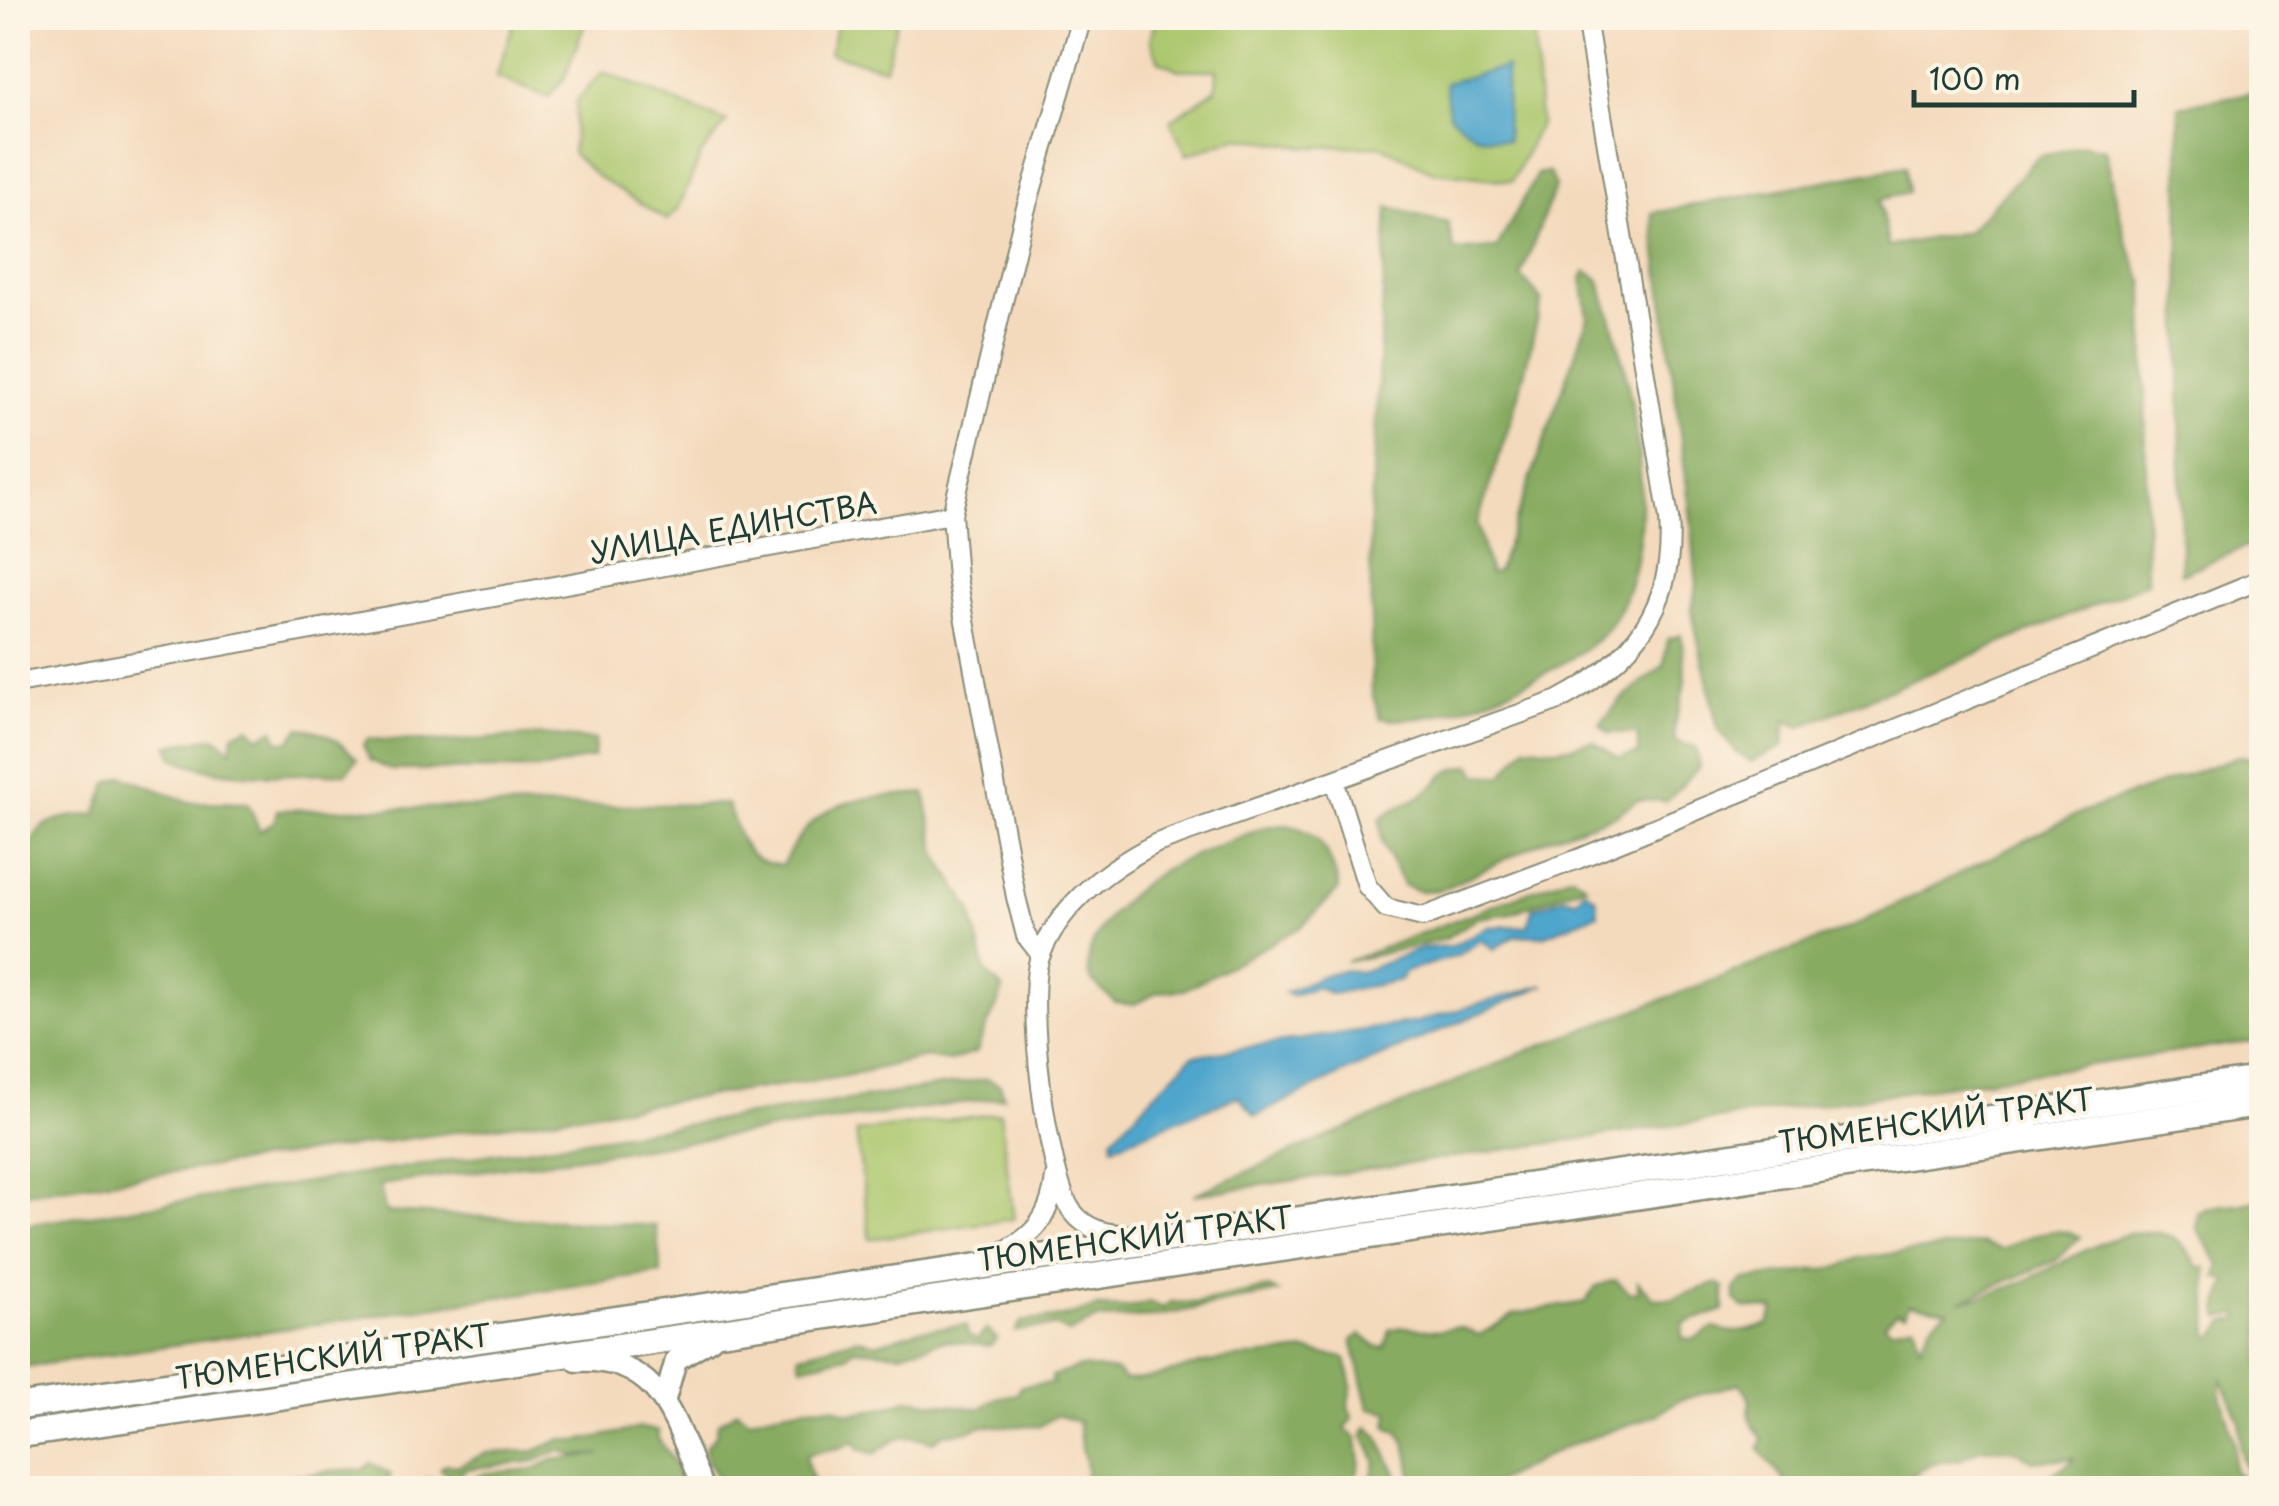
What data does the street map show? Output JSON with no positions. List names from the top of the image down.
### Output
{
  "streets": {
    "main road": ["ТЮМЕНСКИЙ ТРАКТ"],
    "street": ["УЛИЦА ЕДИНСТВА"]
  },
  "scale_bar": "100 m"
}
